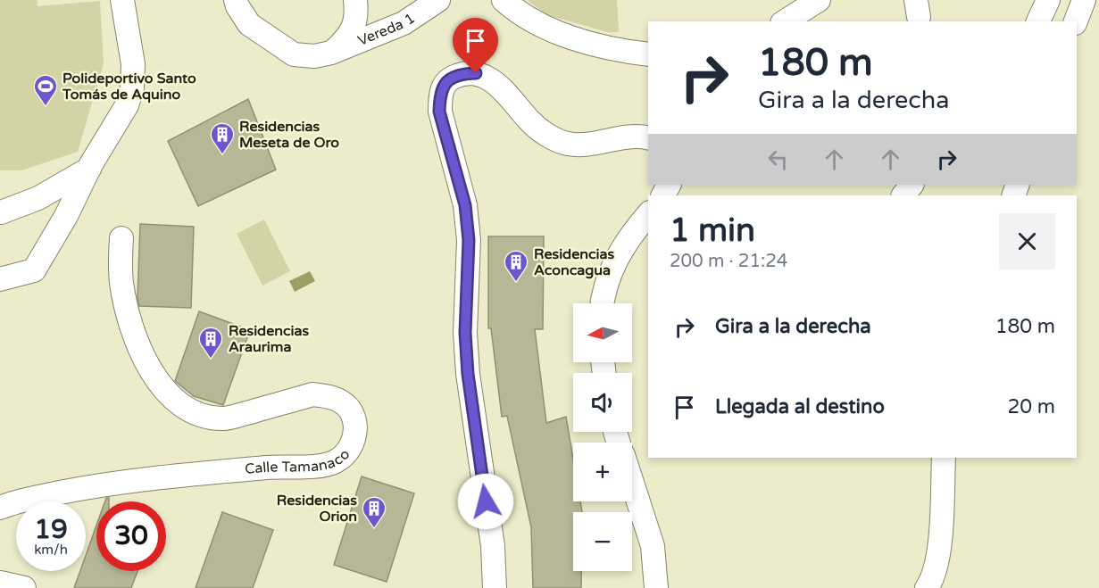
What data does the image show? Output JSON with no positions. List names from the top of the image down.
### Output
{
  "streets": {
    "street": ["Vereda 1", "Calle Tamanaco"]
  },
  "places": {
    "sports": ["Polideportivo Santo Tomás de Aquino"],
    "building": [
      "Residencias Meseta de Oro",
      "Residencias Aconcagua",
      "Residencias Araurima",
      "Residencias Orion"
    ]
  },
  "north": "left",
  "page": {
    "turn": ["180 m", "Gira a la derecha"],
    "heading": ["1 min", "200 m · 21:24"],
    "list": [
      {
        "name": "Gira a la derecha",
        "value": "180 m"
      },
      {
        "name": "Llegada al destino",
        "value": "20 m"
      }
    ],
    "map_buttons": ["+", "−"],
    "speed": "19 km/h",
    "limit": "30"
  }
}
